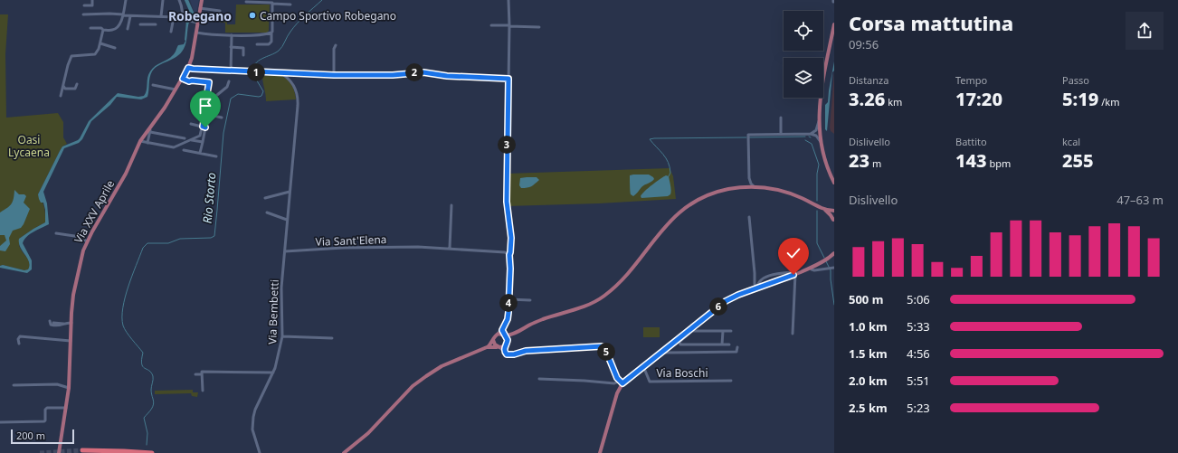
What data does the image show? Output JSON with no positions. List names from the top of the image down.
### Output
{
  "streets": {
    "main road": ["Via XXV Aprile", "Via Boschi"],
    "street": ["Via Sant'Elena", "Via Bembetti"]
  },
  "crossings": [
    ["Via Sant'Elena", "Via Bembetti"]
  ],
  "districts": ["Robegano"],
  "water": ["Rio Storto"],
  "parks": ["Oasi Lycaena"],
  "places": ["Campo Sportivo Robegano"],
  "scale_bar": "200 m",
  "page": {
    "heading": ["Corsa mattutina", "09:56"],
    "stats": [
      ["Distanza", "3.26 km"],
      ["Tempo", "17:20"],
      ["Passo", "5:19 /km"],
      ["Dislivello", "23 m"],
      ["Battito", "143 bpm"],
      ["kcal", "255"]
    ],
    "pins": [
      "1",
      "2",
      "3",
      "4",
      "6",
      "5"
    ],
    "chart": ["Dislivello", "47–63 m"],
    "list": [
      {
        "name": "500 m",
        "note": "5:06"
      },
      {
        "name": "1.0 km",
        "note": "5:33"
      },
      {
        "name": "1.5 km",
        "note": "4:56"
      },
      {
        "name": "2.0 km",
        "note": "5:51"
      },
      {
        "name": "2.5 km",
        "note": "5:23"
      }
    ],
    "scale": "200 m"
  }
}
